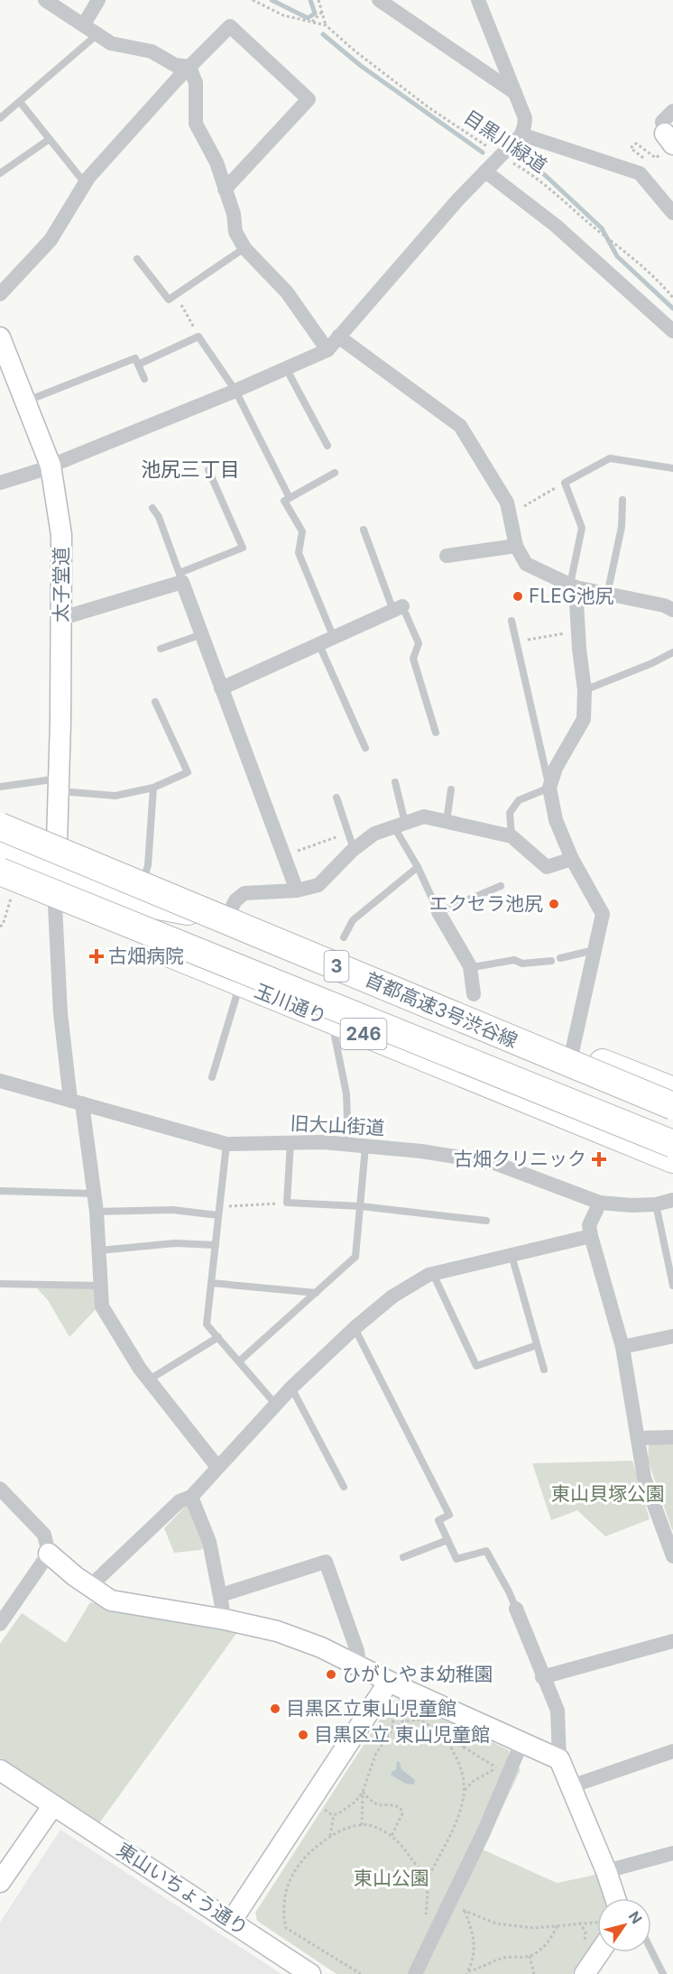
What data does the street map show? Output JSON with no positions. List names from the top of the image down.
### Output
{
  "streets": {
    "highway": [
      "3",
      "玉川通り",
      "首都高速3号渋谷線",
      "246"
    ],
    "street": ["太子堂道", "旧大山街道", "東山いちょう通り"],
    "path": ["目黒川緑道"]
  },
  "districts": ["池尻三丁目"],
  "parks": ["東山貝塚公園", "東山公園"],
  "places": {
    "other": [
      "FLEG池尻",
      "エクセラ池尻",
      "ひがしやま幼稚園",
      "目黒区立東山児童館",
      "目黒区立 東山児童館"
    ],
    "health": ["古畑病院", "古畑クリニック"]
  },
  "north": "top right"
}
